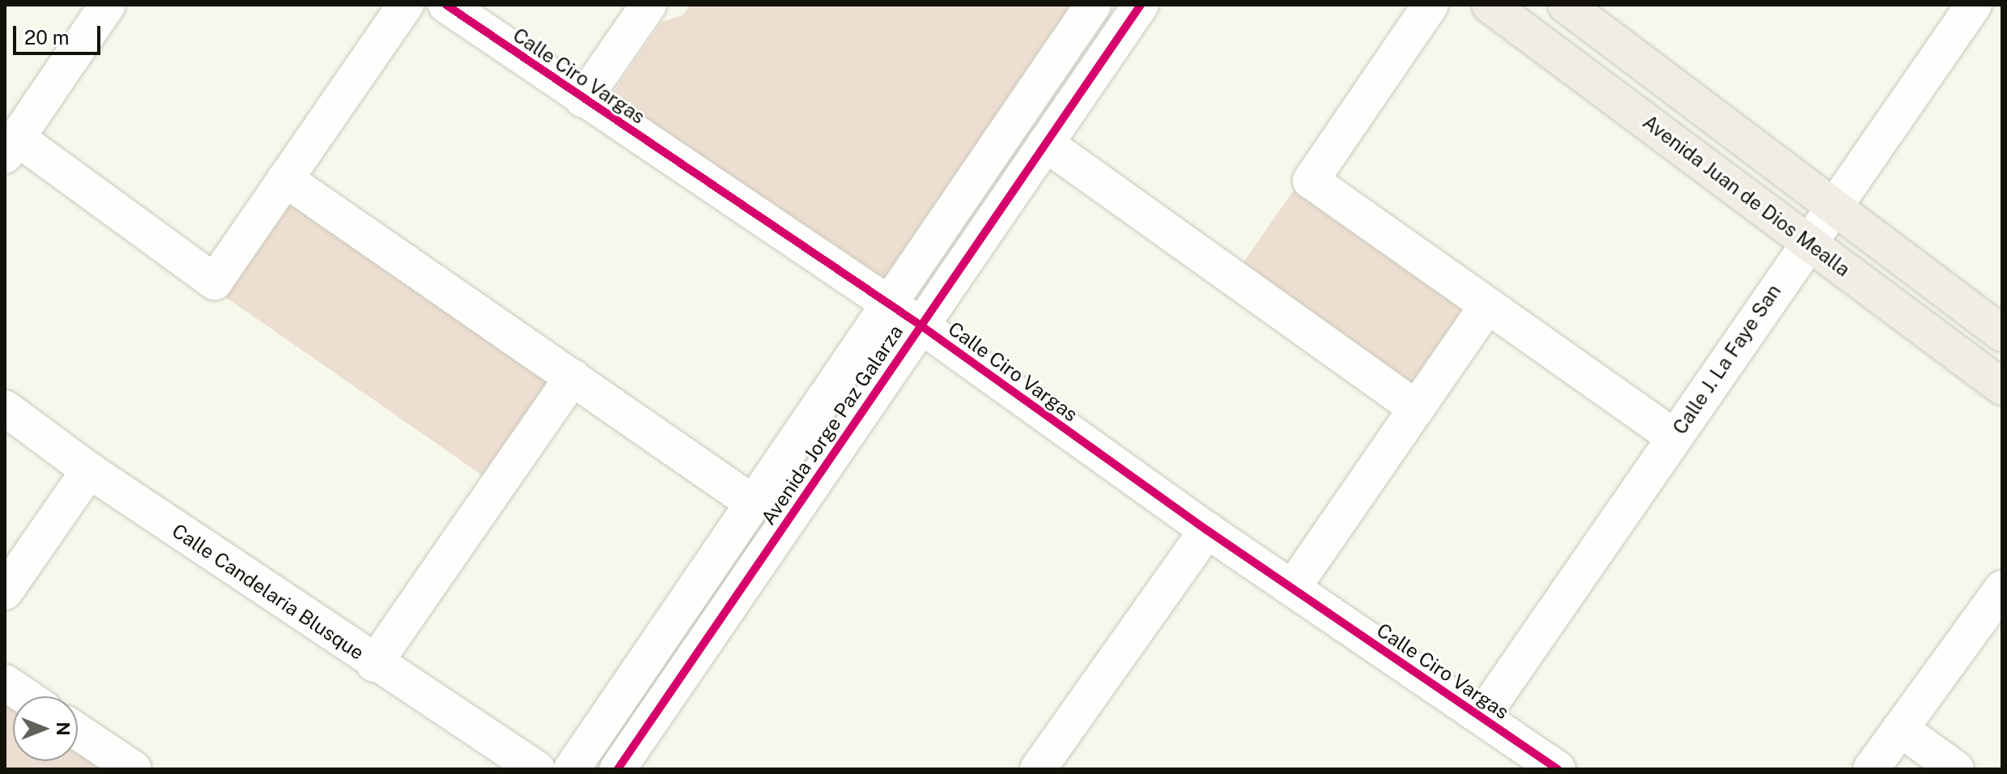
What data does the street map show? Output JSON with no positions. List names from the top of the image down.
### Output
{
  "streets": {
    "main road": ["Avenida Juan de Dios Mealla"],
    "street": [
      "Calle Ciro Vargas",
      "Calle J. La Faye San",
      "Avenida Jorge Paz Galarza",
      "Calle Candelaria Blusque"
    ]
  },
  "crossings": [
    ["Calle Ciro Vargas", "Calle J. La Faye San"],
    ["Calle Ciro Vargas", "Avenida Jorge Paz Galarza"],
    ["Avenida Juan de Dios Mealla", "Calle J. La Faye San"]
  ],
  "scale_bar": "20 m",
  "north": "right"
}
